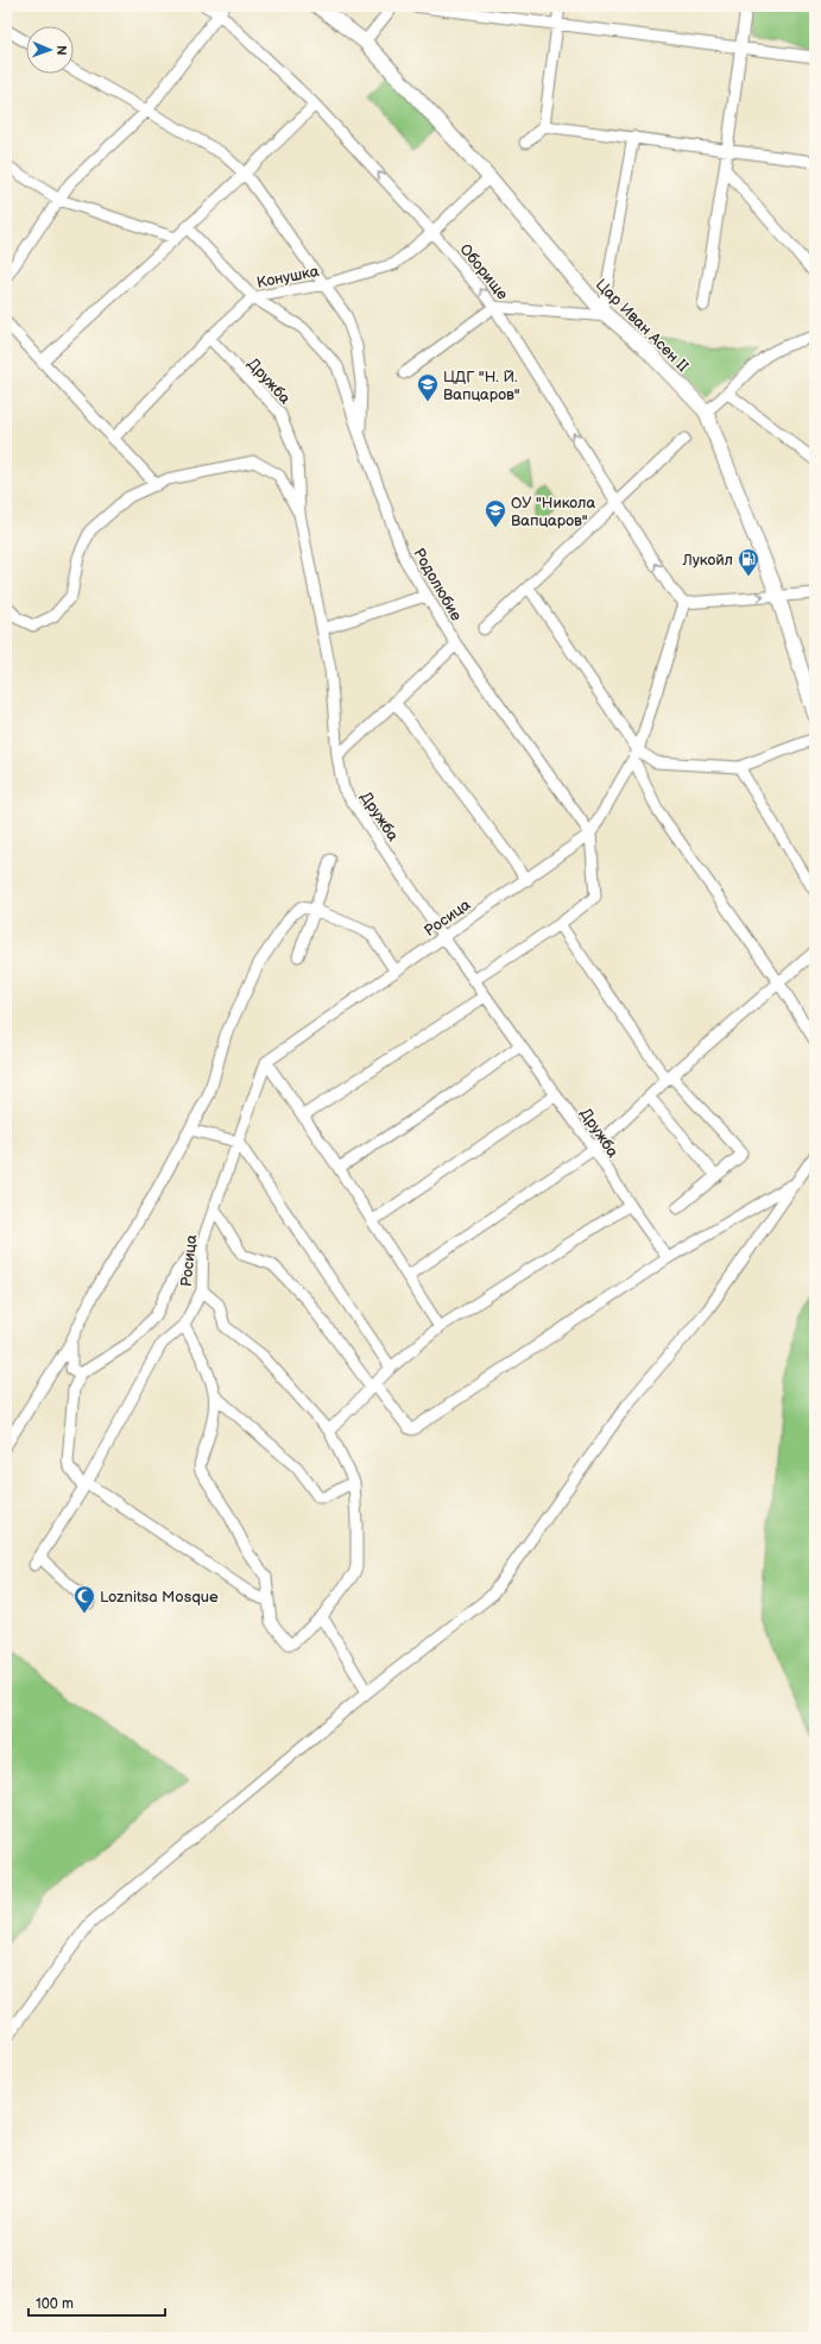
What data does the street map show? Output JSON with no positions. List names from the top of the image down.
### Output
{
  "streets": {
    "street": [
      "Оборище",
      "Конушка",
      "Цар Иван Асен II",
      "Дружба",
      "Родолюбие",
      "Росица"
    ]
  },
  "crossings": [
    ["Оборище", "Конушка"],
    ["Оборище", "Росица"],
    ["Конушка", "Цар Иван Асен II"],
    ["Конушка", "Дружба"],
    ["Конушка", "Родолюбие"],
    ["Дружба", "Росица"],
    ["Родолюбие", "Росица"]
  ],
  "one_way": ["Оборище"],
  "places": {
    "school or university": ["ЦДГ \"Н. Й. Вапцаров\"", "ОУ \"Никола Вапцаров\""],
    "fuel station": ["Лукойл"],
    "mosque": ["Loznitsa Mosque"]
  },
  "scale_bar": "100 m",
  "north": "right"
}
